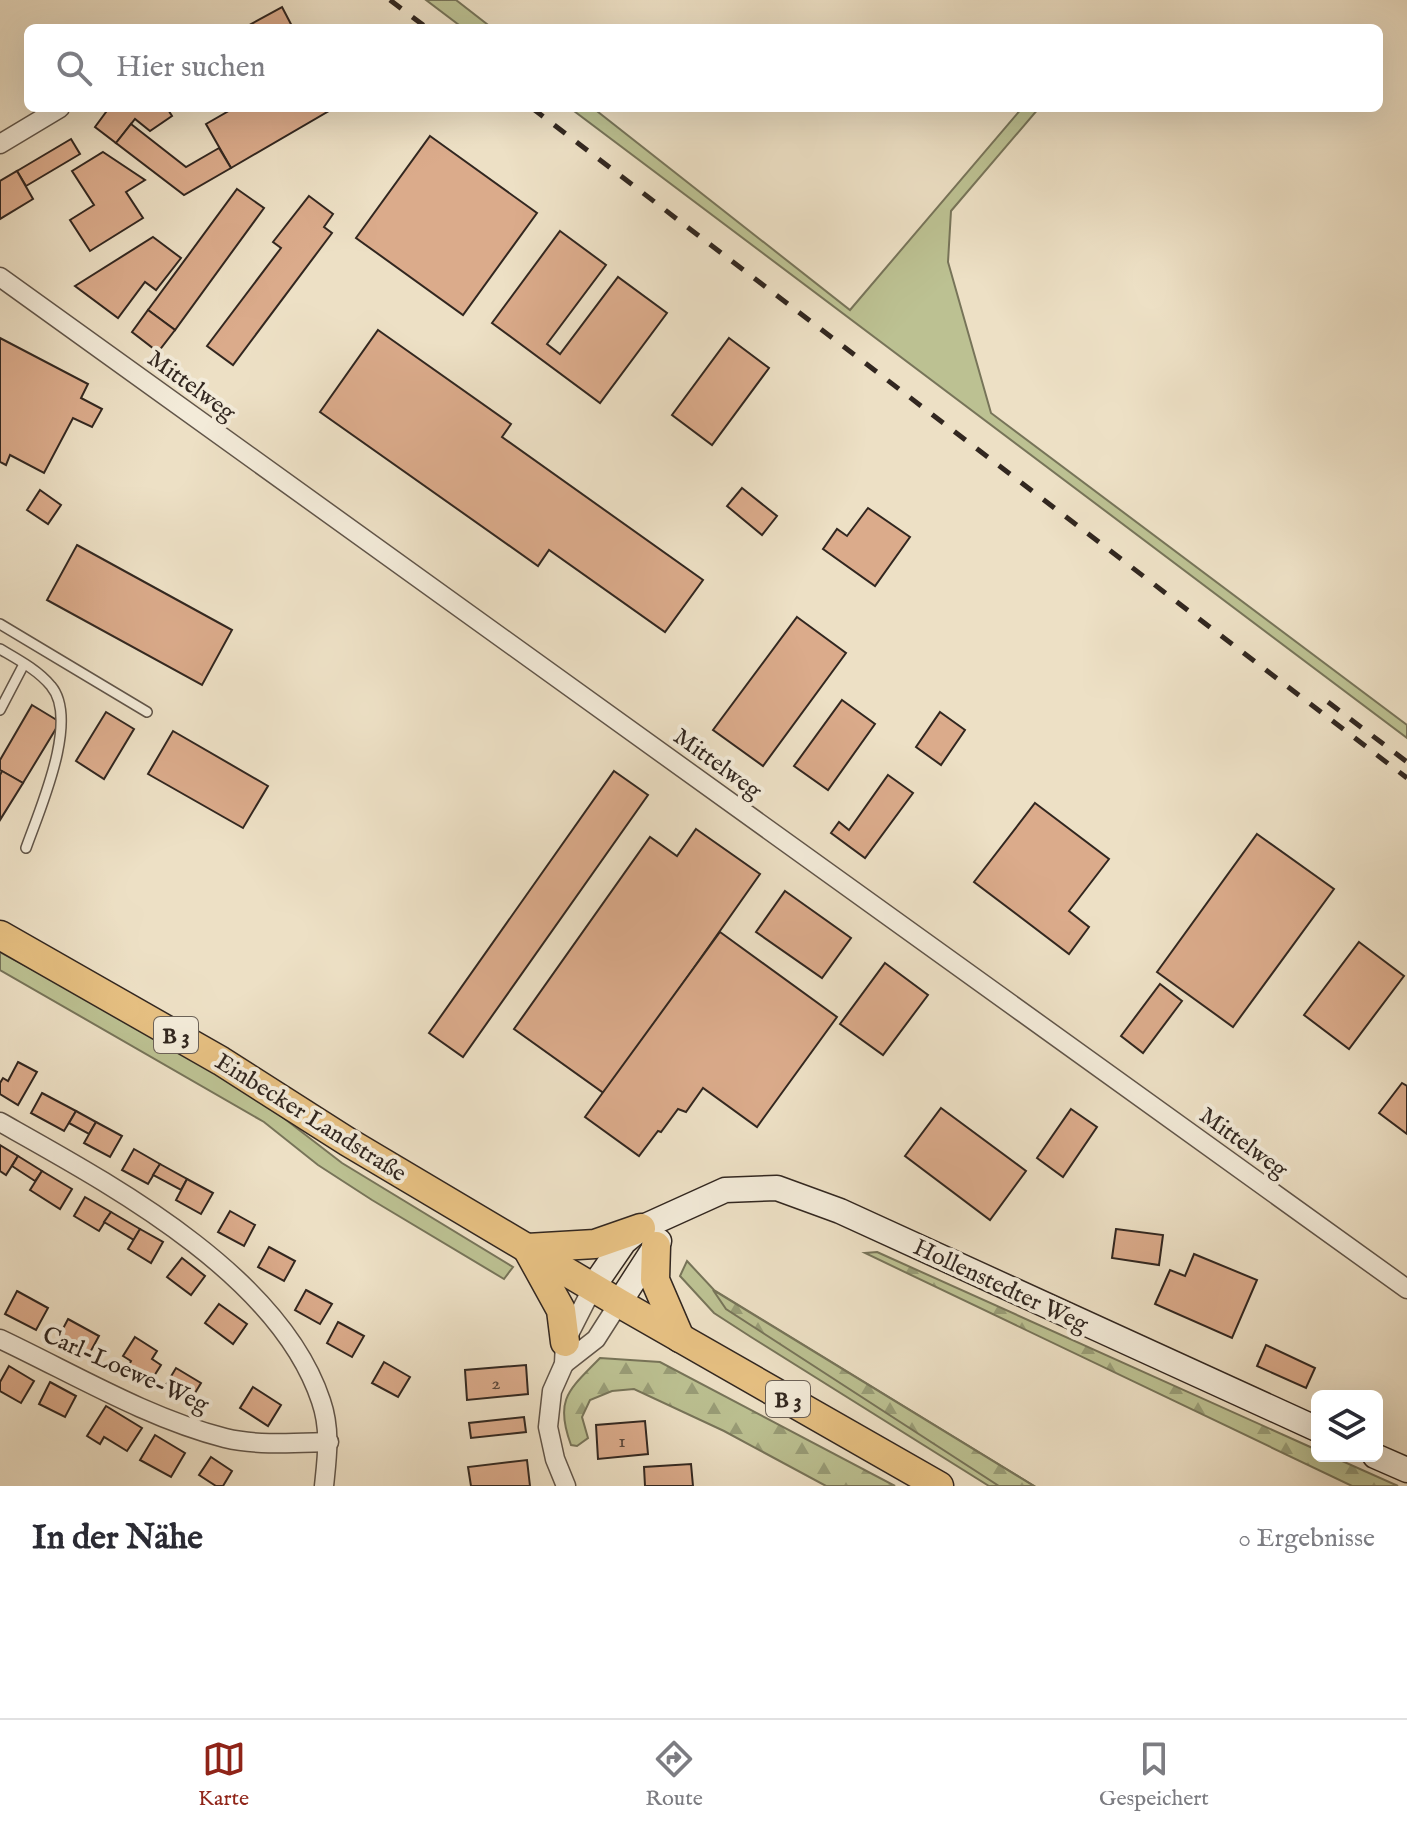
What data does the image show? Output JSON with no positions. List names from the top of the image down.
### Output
{
  "streets": {
    "main road": ["B 3", "Einbecker Landstraße", "Hollenstedter Weg"],
    "street": ["Mittelweg", "Carl-Loewe-Weg"]
  },
  "crossings": [
    ["B 3", "Einbecker Landstraße"]
  ],
  "house_numbers": ["2", "1"],
  "page": {
    "search": "Hier suchen",
    "heading": ["In der Nähe", "0 Ergebnisse"],
    "nav": ["Karte", "Route", "Gespeichert"]
  }
}
